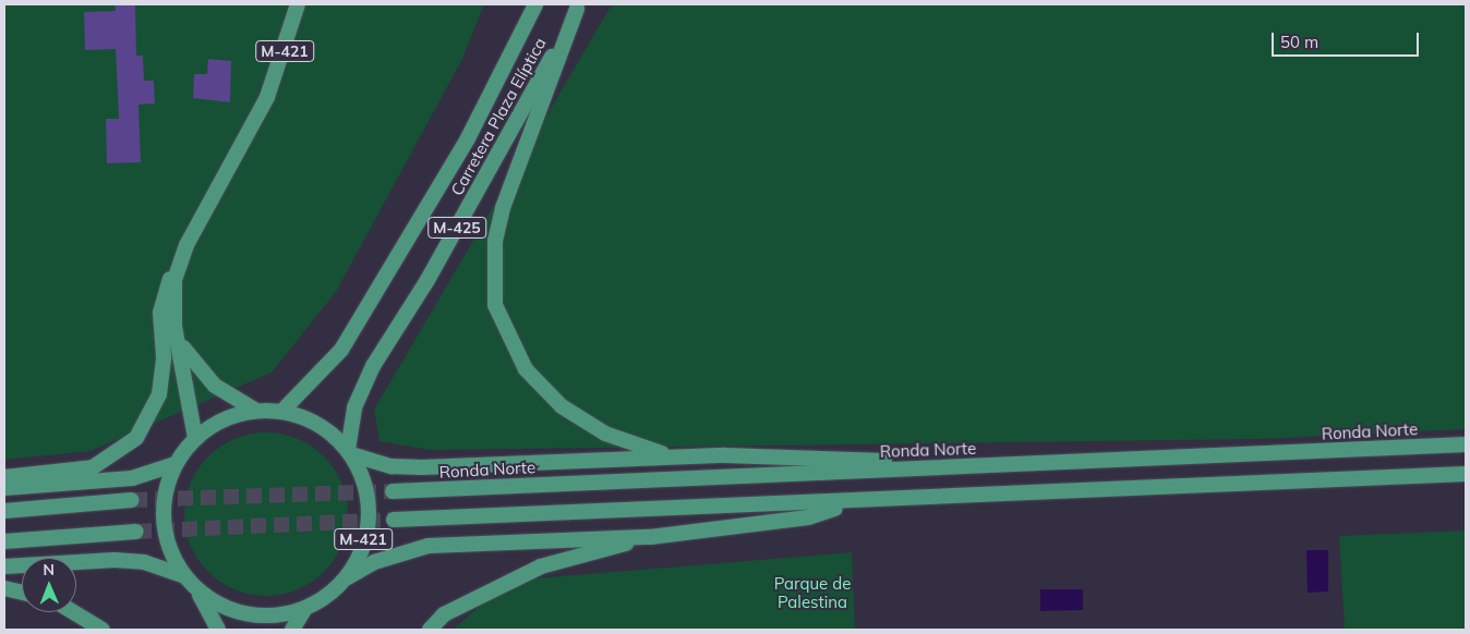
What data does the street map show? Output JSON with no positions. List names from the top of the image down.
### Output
{
  "streets": {
    "main road": [
      "M-421",
      "Carretera Plaza Elíptica",
      "M-425",
      "Ronda Norte"
    ]
  },
  "crossings": [
    ["M-421", "Carretera Plaza Elíptica"]
  ],
  "parks": ["Parque de Palestina"],
  "scale_bar": "50 m",
  "north": "top"
}
